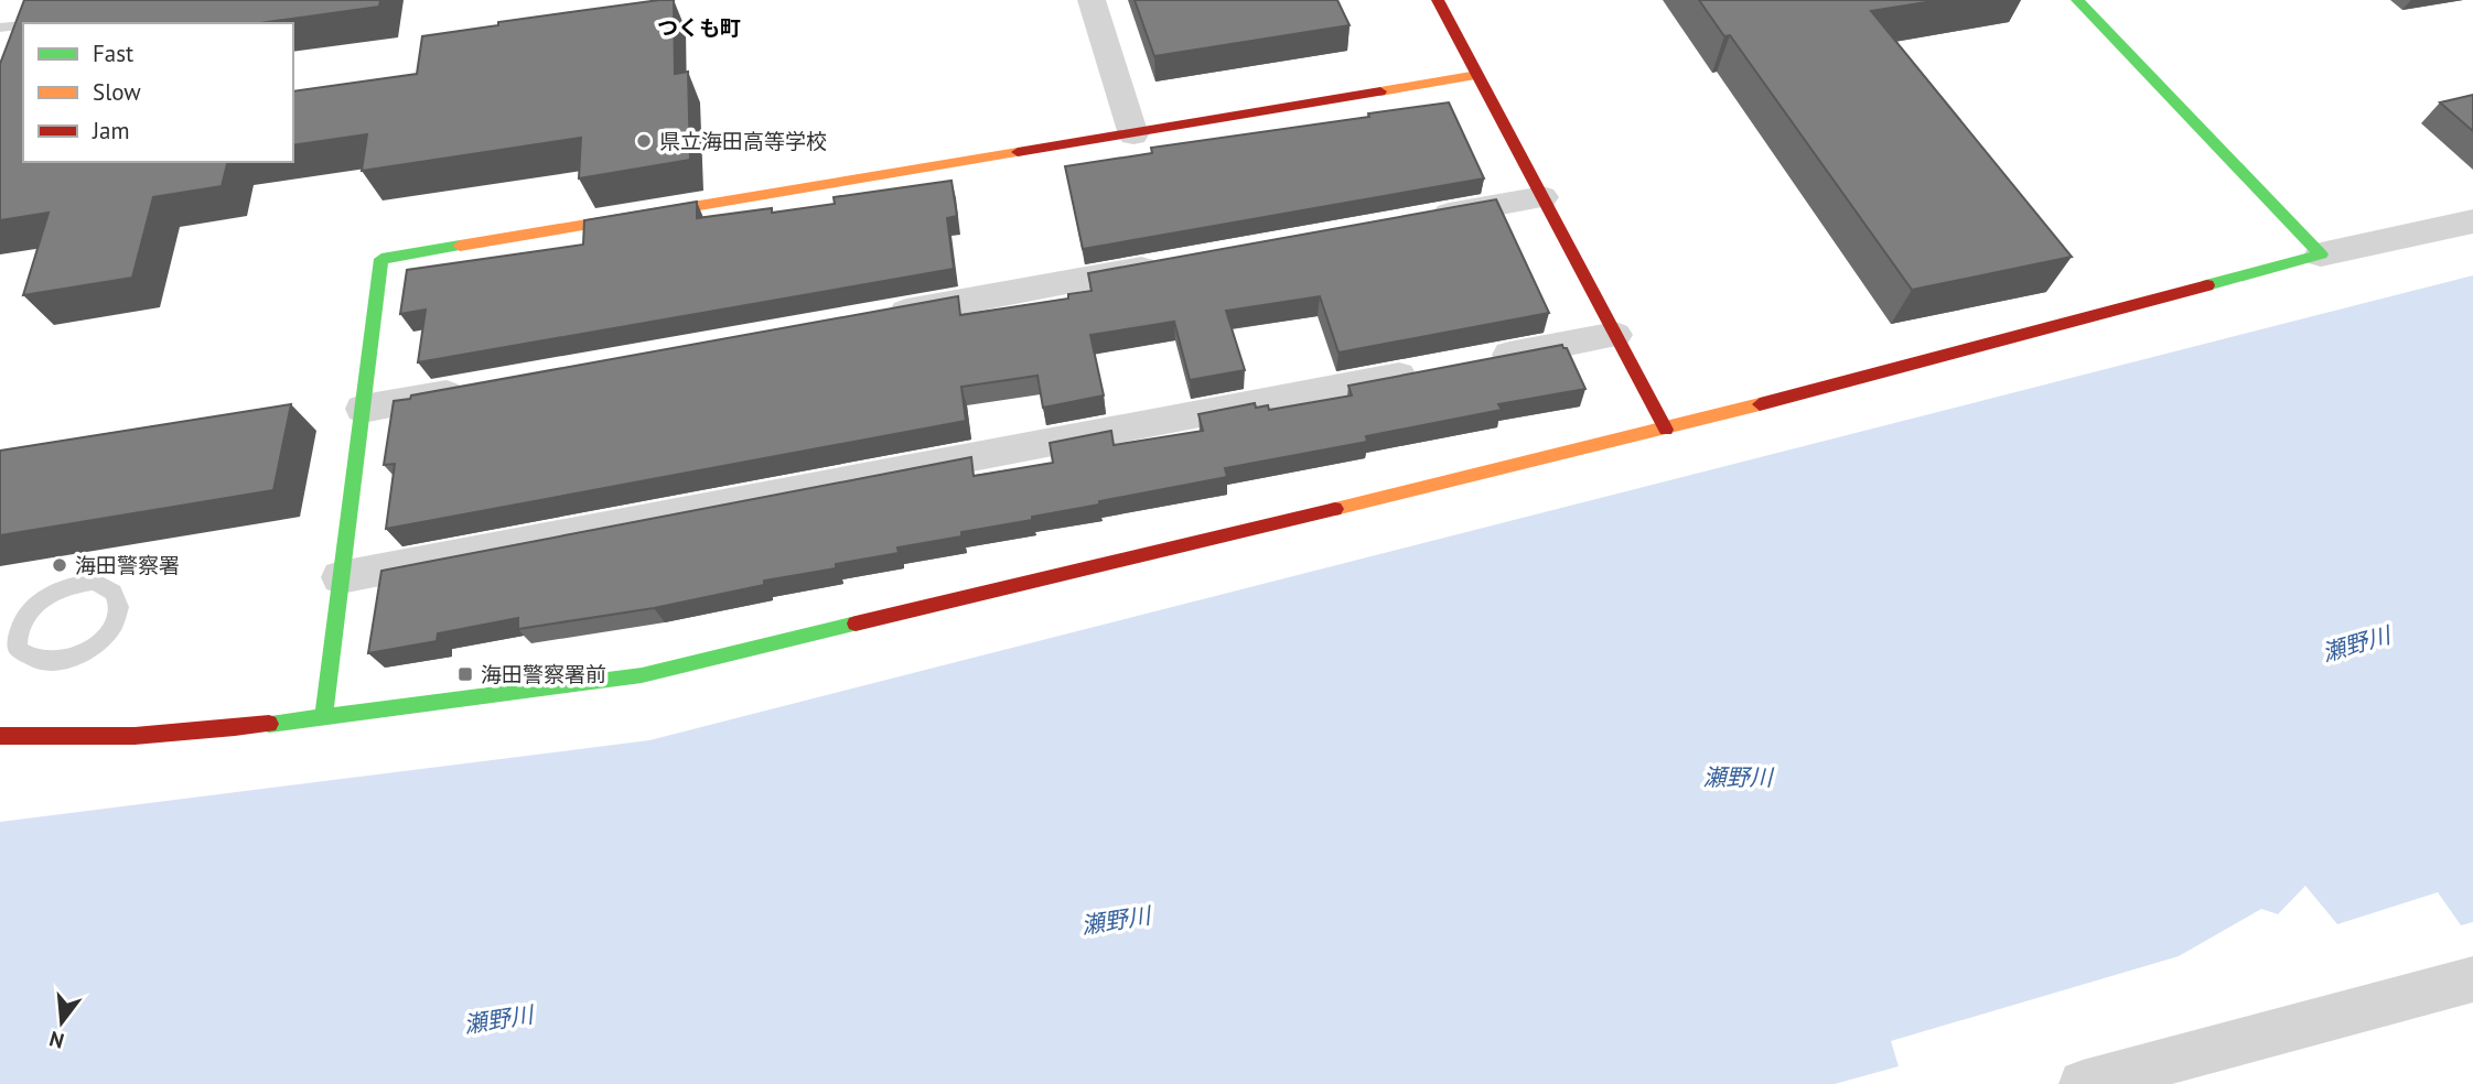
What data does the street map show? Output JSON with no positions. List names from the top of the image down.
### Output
{
  "districts": ["つくも町"],
  "water": ["瀬野川"],
  "places": {
    "other": ["県立海田高等学校", "海田警察署"],
    "transit": ["海田警察署前"]
  },
  "legend": ["Fast", "Slow", "Jam"],
  "north": "bottom"
}
